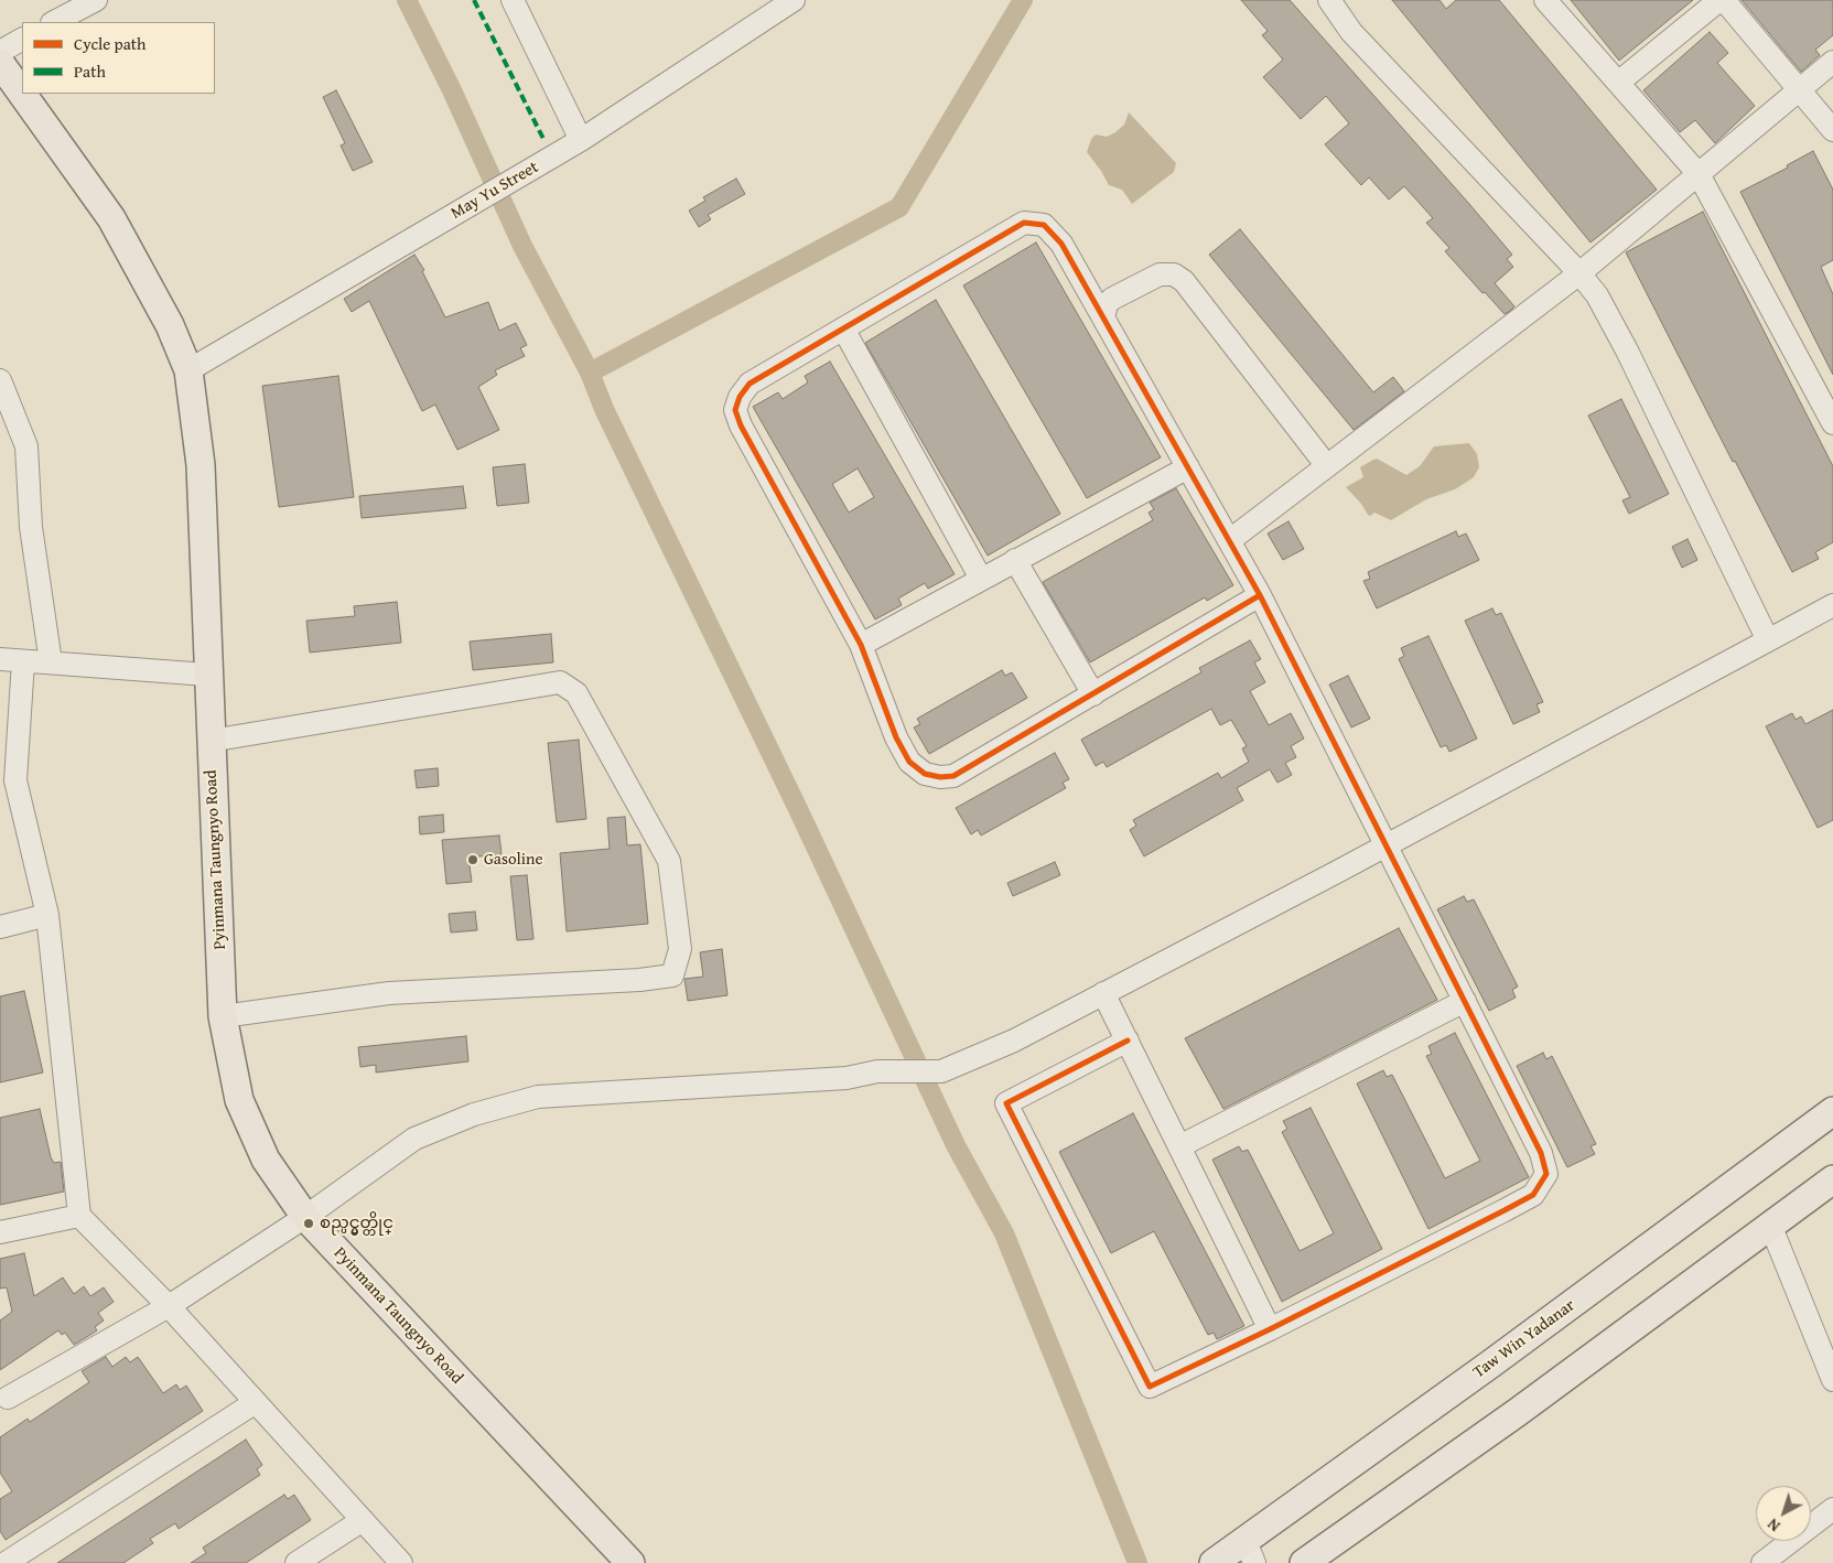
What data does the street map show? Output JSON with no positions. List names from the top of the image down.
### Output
{
  "streets": {
    "main road": ["Pyinmana Taungnyo Road", "Taw Win Yadanar"],
    "street": ["May Yu Street"]
  },
  "crossings": [
    ["May Yu Street", "Pyinmana Taungnyo Road"]
  ],
  "places": ["Gasoline", "စည္ပင္မွတ္တိုင္"],
  "legend": ["Cycle path", "Path"],
  "north": "bottom left"
}
